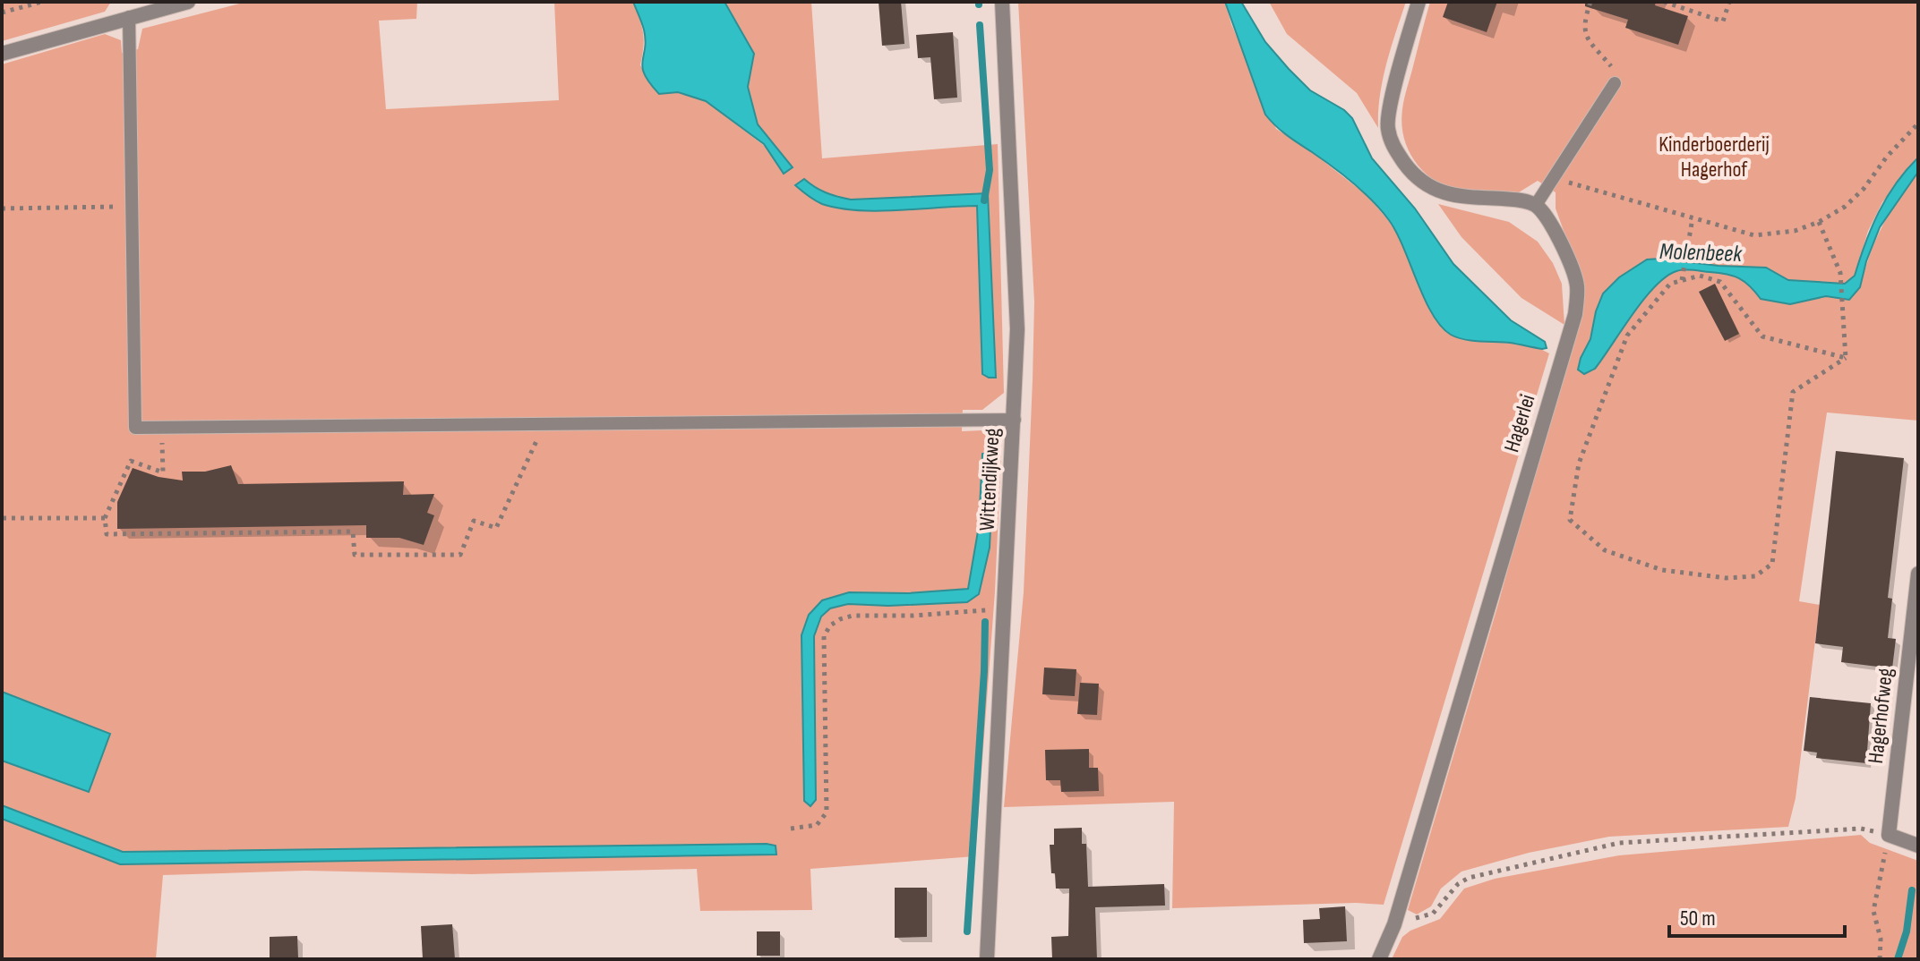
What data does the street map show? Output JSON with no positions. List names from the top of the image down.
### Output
{
  "streets": {
    "street": ["Hagerlei", "Wittendijkweg", "Hagerhofweg"]
  },
  "water": ["Molenbeek"],
  "parks": ["Kinderboerderij Hagerhof"],
  "scale_bar": "50 m"
}
